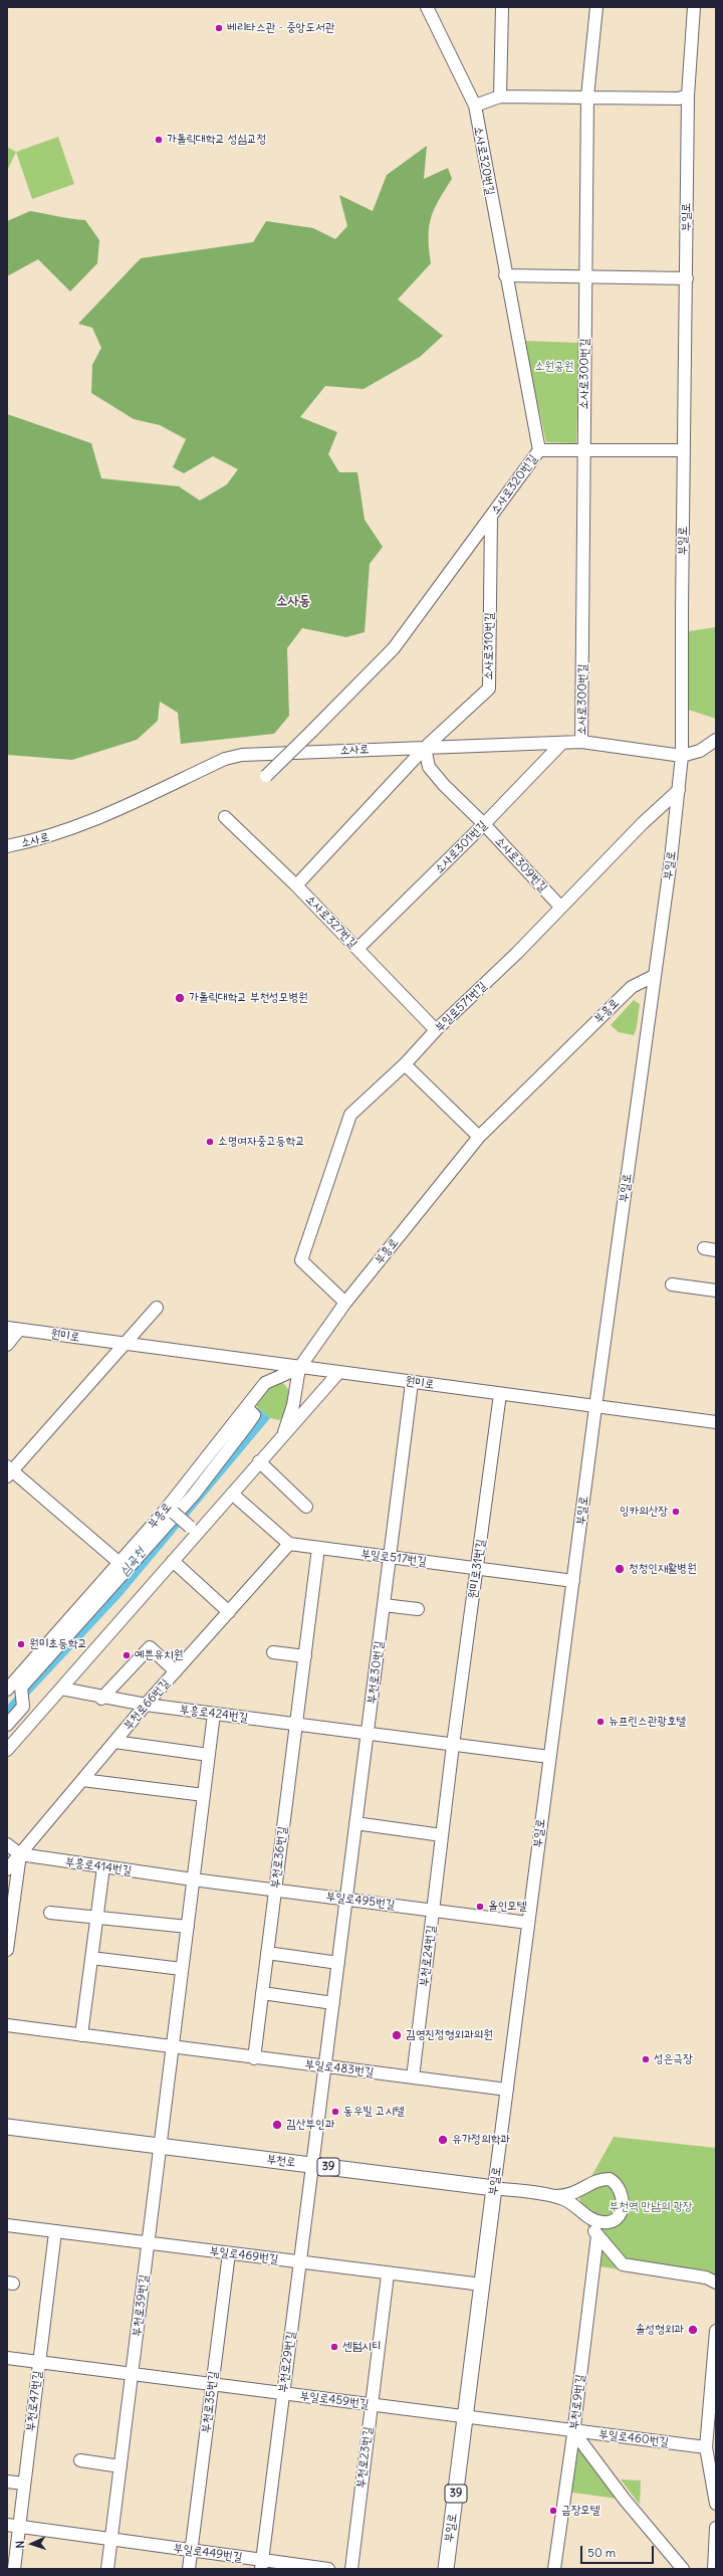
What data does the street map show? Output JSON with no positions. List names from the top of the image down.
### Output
{
  "streets": {
    "main road": ["부일로", "부천로", "39"],
    "street": [
      "소사로320번길",
      "소사로300번길",
      "소사로310번길",
      "소사로",
      "소사로301번길",
      "소사로309번길",
      "소사로327번길",
      "부일로571번길",
      "부흥로",
      "원미로",
      "부일로517번길",
      "원미로31번길",
      "부천로30번길",
      "부천로66번길",
      "부흥로424번길",
      "부천로36번길",
      "부흥로414번길",
      "부일로495번길",
      "부천로24번길",
      "부일로483번길",
      "부일로469번길",
      "부천로39번길",
      "부천로29번길",
      "부일로459번길",
      "부천로47번길",
      "부천로35번길",
      "부천로9번길",
      "부일로460번길",
      "부천로23번길",
      "부일로449번길"
    ]
  },
  "crossings": [
    ["소사로320번길", "소사로310번길"],
    ["부일로", "소사로"],
    ["부일로", "부일로571번길"],
    ["부일로", "부흥로"],
    ["부일로", "원미로"],
    ["부일로", "부일로517번길"],
    ["부일로", "부흥로424번길"],
    ["부일로", "부일로495번길"],
    ["부일로", "부일로483번길"],
    ["부일로", "부천로"],
    ["부일로", "부일로469번길"],
    ["부일로", "부일로459번길"],
    ["부일로", "부일로460번길"],
    ["소사로300번길", "소사로"],
    ["소사로310번길", "소사로"],
    ["소사로310번길", "소사로309번길"],
    ["소사로310번길", "소사로327번길"],
    ["소사로", "소사로301번길"],
    ["소사로", "소사로309번길"],
    ["소사로301번길", "소사로309번길"],
    ["소사로301번길", "소사로327번길"],
    ["소사로309번길", "부일로571번길"],
    ["소사로327번길", "부일로571번길"],
    ["부일로571번길", "부흥로"],
    ["부흥로", "원미로"],
    ["부흥로", "부흥로424번길"],
    ["원미로", "원미로31번길"],
    ["원미로", "부천로30번길"],
    ["부일로517번길", "원미로31번길"],
    ["부일로517번길", "부천로30번길"],
    ["부일로517번길", "부천로66번길"],
    ["부일로517번길", "부천로36번길"],
    ["원미로31번길", "부흥로424번길"],
    ["원미로31번길", "부천로24번길"],
    ["부천로30번길", "부흥로424번길"],
    ["부천로30번길", "부일로495번길"],
    ["부천로30번길", "부일로483번길"],
    ["부천로30번길", "부천로"],
    ["부천로30번길", "부천로29번길"],
    ["부천로66번길", "부흥로424번길"],
    ["부천로66번길", "부흥로414번길"],
    ["부흥로424번길", "부천로36번길"],
    ["부흥로424번길", "부천로24번길"],
    ["부흥로424번길", "부천로39번길"],
    ["부천로36번길", "부일로495번길"],
    ["부천로36번길", "부일로483번길"],
    ["부흥로414번길", "부일로495번길"],
    ["부흥로414번길", "부천로39번길"],
    ["부일로495번길", "부천로24번길"],
    ["부일로495번길", "부천로39번길"],
    ["부천로24번길", "부일로483번길"],
    ["부일로483번길", "부천로39번길"],
    ["부천로", "부천로39번길"],
    ["부천로", "부천로29번길"],
    ["부일로469번길", "부천로39번길"],
    ["부일로469번길", "부천로29번길"],
    ["부일로469번길", "부천로47번길"],
    ["부일로469번길", "부천로35번길"],
    ["부일로469번길", "부천로23번길"],
    ["부천로39번길", "부일로459번길"],
    ["부천로39번길", "부일로449번길"],
    ["부천로29번길", "부일로459번길"],
    ["부천로29번길", "부일로449번길"],
    ["부일로459번길", "부천로47번길"],
    ["부일로459번길", "부천로35번길"],
    ["부일로459번길", "부일로460번길"],
    ["부일로459번길", "부천로23번길"],
    ["부천로47번길", "부일로449번길"],
    ["부천로35번길", "부일로449번길"],
    ["부천로9번길", "부일로460번길"]
  ],
  "districts": ["소사동"],
  "water": ["심곡천"],
  "parks": ["소원공원", "부천역 만남의 광장"],
  "places": [
    "베리타스관 - 중앙도서관",
    "가톨릭대학교 성심교정",
    "가톨릭대학교 부천성모병원",
    "소명여자중고등학교",
    "잉카의산장",
    "청청인재활병원",
    "원미초등학교",
    "예쁜유치원",
    "뉴프린스관광호텔",
    "올인모텔",
    "김영진정형외과의원",
    "성은극장",
    "동우빌 고시텔",
    "김산부인과",
    "유가정의학과",
    "솔성형외과",
    "센텀시티",
    "금장모텔"
  ],
  "scale_bar": "50 m",
  "north": "left"
}
